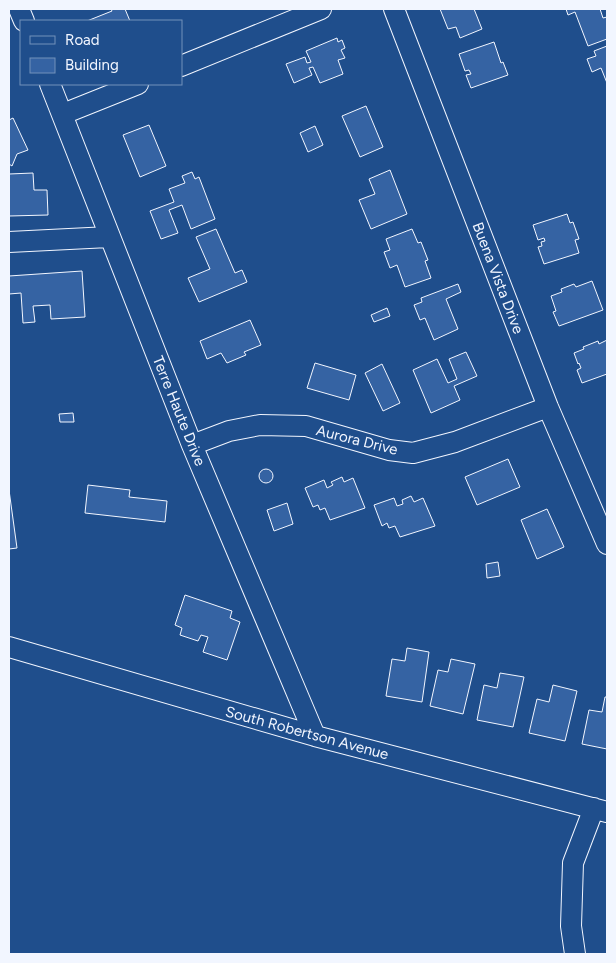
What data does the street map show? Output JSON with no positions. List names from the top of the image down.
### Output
{
  "streets": {
    "street": [
      "Buena Vista Drive",
      "Terre Haute Drive",
      "Aurora Drive",
      "South Robertson Avenue"
    ]
  },
  "crossings": [
    ["Buena Vista Drive", "Aurora Drive"],
    ["Terre Haute Drive", "Aurora Drive"],
    ["Terre Haute Drive", "South Robertson Avenue"]
  ],
  "legend": ["Road", "Building"]
}
